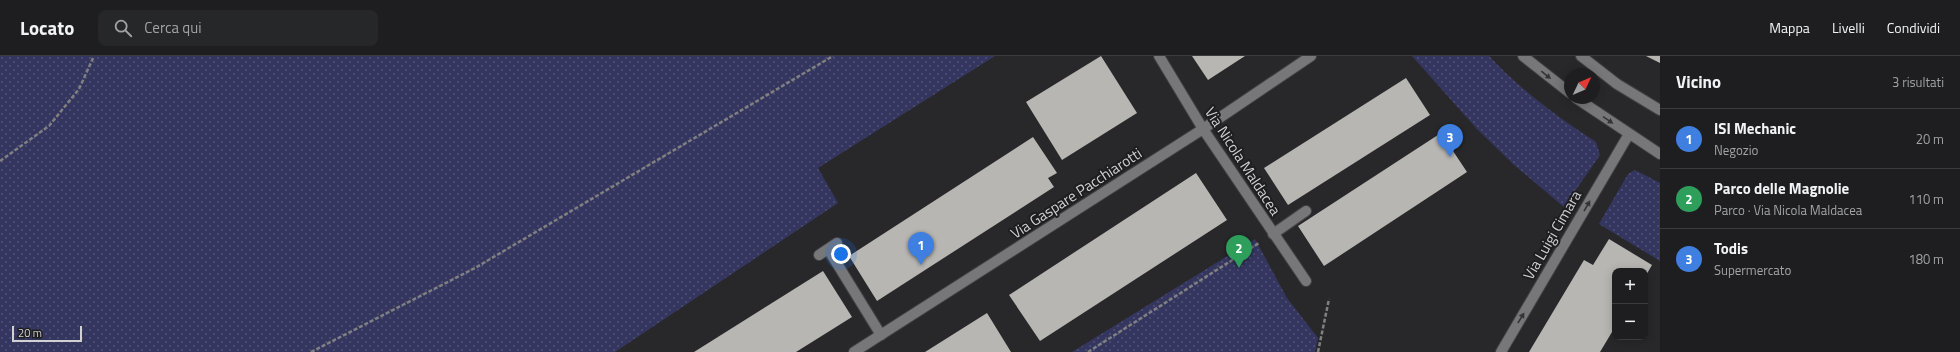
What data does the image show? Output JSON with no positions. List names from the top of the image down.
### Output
{
  "streets": {
    "street": ["Via Nicola Maldacea", "Via Gaspare Pacchiarotti", "Via Luigi Cimara"]
  },
  "crossings": [
    ["Via Nicola Maldacea", "Via Gaspare Pacchiarotti"]
  ],
  "one_way": ["Via Luigi Cimara"],
  "scale_bar": "20 m",
  "north": "top right",
  "page": {
    "header": "Locato",
    "search": "Cerca qui",
    "nav": ["Mappa", "Livelli", "Condividi"],
    "heading": ["Vicino", "3 risultati"],
    "list": [
      {
        "mark": "1",
        "name": "ISI Mechanic",
        "note": "Negozio",
        "value": "20 m"
      },
      {
        "mark": "2",
        "name": "Parco delle Magnolie",
        "note": "Parco · Via Nicola Maldacea",
        "value": "110 m"
      },
      {
        "mark": "3",
        "name": "Todis",
        "note": "Supermercato",
        "value": "180 m"
      }
    ],
    "pins": ["3", "1", "2"],
    "map_buttons": ["+", "−"],
    "scale": "20 m"
  }
}
